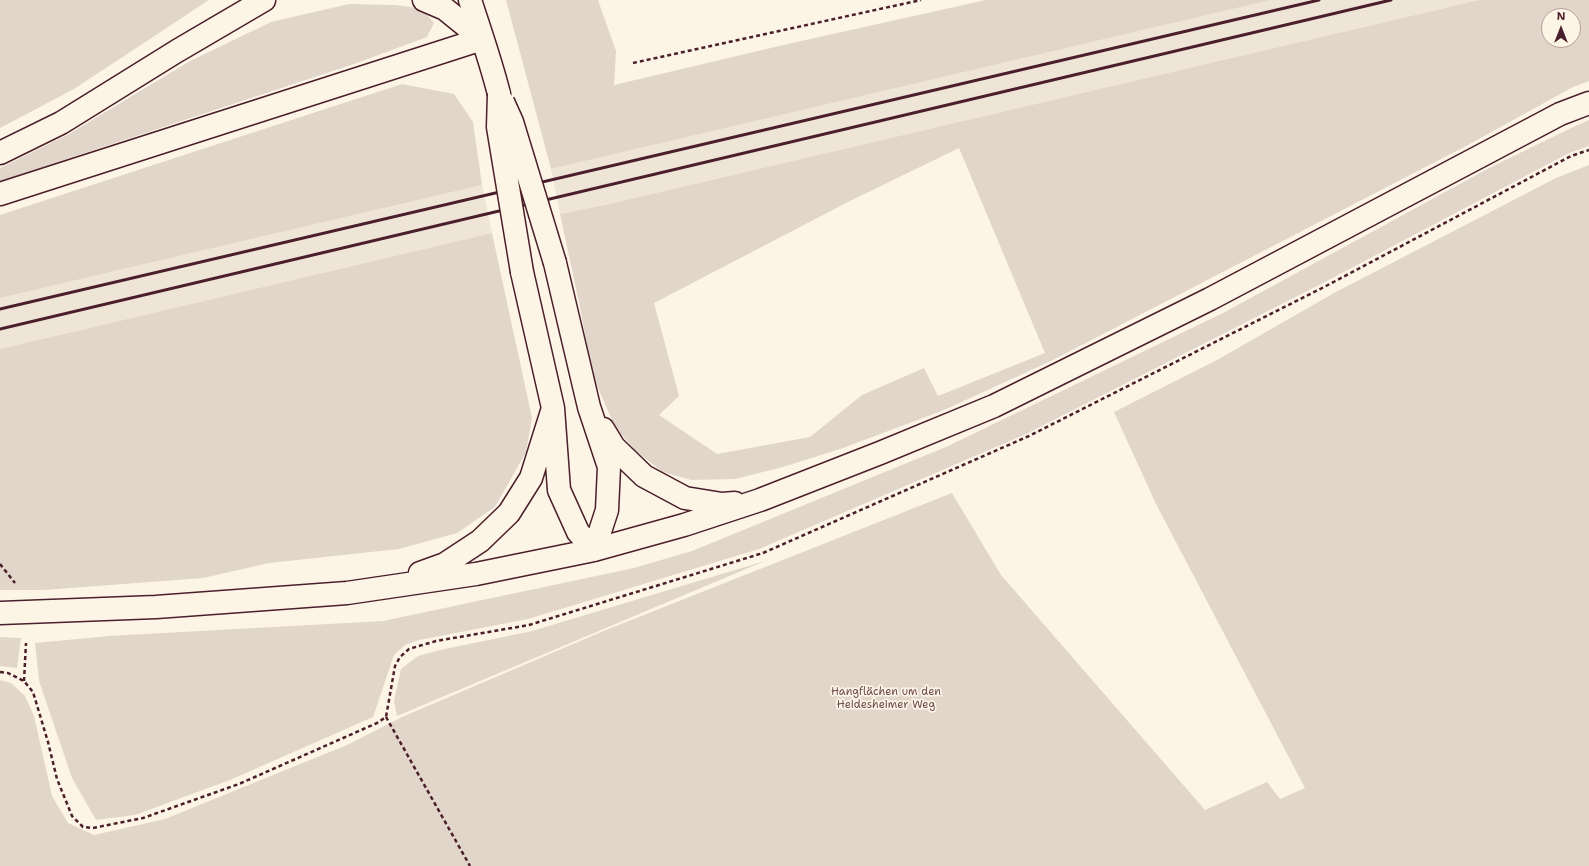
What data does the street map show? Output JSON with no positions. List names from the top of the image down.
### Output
{
  "parks": ["Hangflächen um den Heidesheimer Weg"],
  "north": "top"
}
